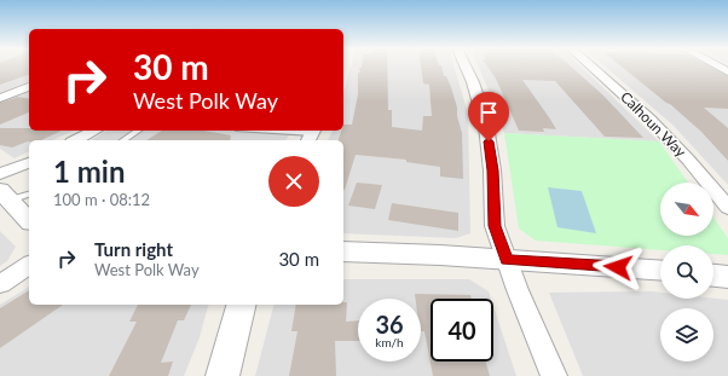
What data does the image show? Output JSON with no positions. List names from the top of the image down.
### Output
{
  "streets": {
    "street": ["Calhoun Way"]
  },
  "north": "bottom right",
  "page": {
    "turn": ["30 m", "West Polk Way"],
    "heading": ["1 min", "100 m · 08:12"],
    "list": [
      {
        "name": "Turn right",
        "note": "West Polk Way",
        "value": "30 m"
      }
    ],
    "speed": "36 km/h",
    "limit": "40"
  }
}
